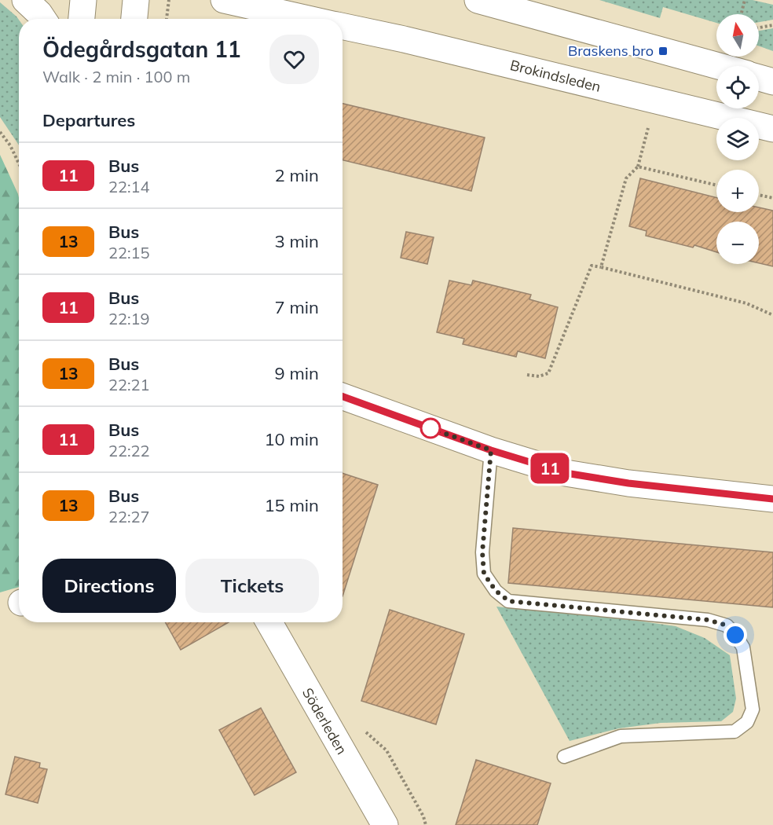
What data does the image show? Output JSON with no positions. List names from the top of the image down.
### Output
{
  "streets": {
    "main road": ["Brokindsleden", "Söderleden"]
  },
  "places": {
    "transit": ["Braskens bro"]
  },
  "lines": ["bus line 11"],
  "north": "top",
  "page": {
    "on_map": "11",
    "map_buttons": ["+", "−"],
    "heading": [
      ["Ödegårdsgatan 11", "Walk · 2 min · 100 m"],
      "Departures"
    ],
    "list": [
      {
        "mark": "11",
        "name": "Bus",
        "note": "22:14",
        "value": "2 min"
      },
      {
        "mark": "13",
        "name": "Bus",
        "note": "22:15",
        "value": "3 min"
      },
      {
        "mark": "11",
        "name": "Bus",
        "note": "22:19",
        "value": "7 min"
      },
      {
        "mark": "13",
        "name": "Bus",
        "note": "22:21",
        "value": "9 min"
      },
      {
        "mark": "11",
        "name": "Bus",
        "note": "22:22",
        "value": "10 min"
      },
      {
        "mark": "13",
        "name": "Bus",
        "note": "22:27",
        "value": "15 min"
      }
    ],
    "buttons": ["Directions", "Tickets"]
  }
}
